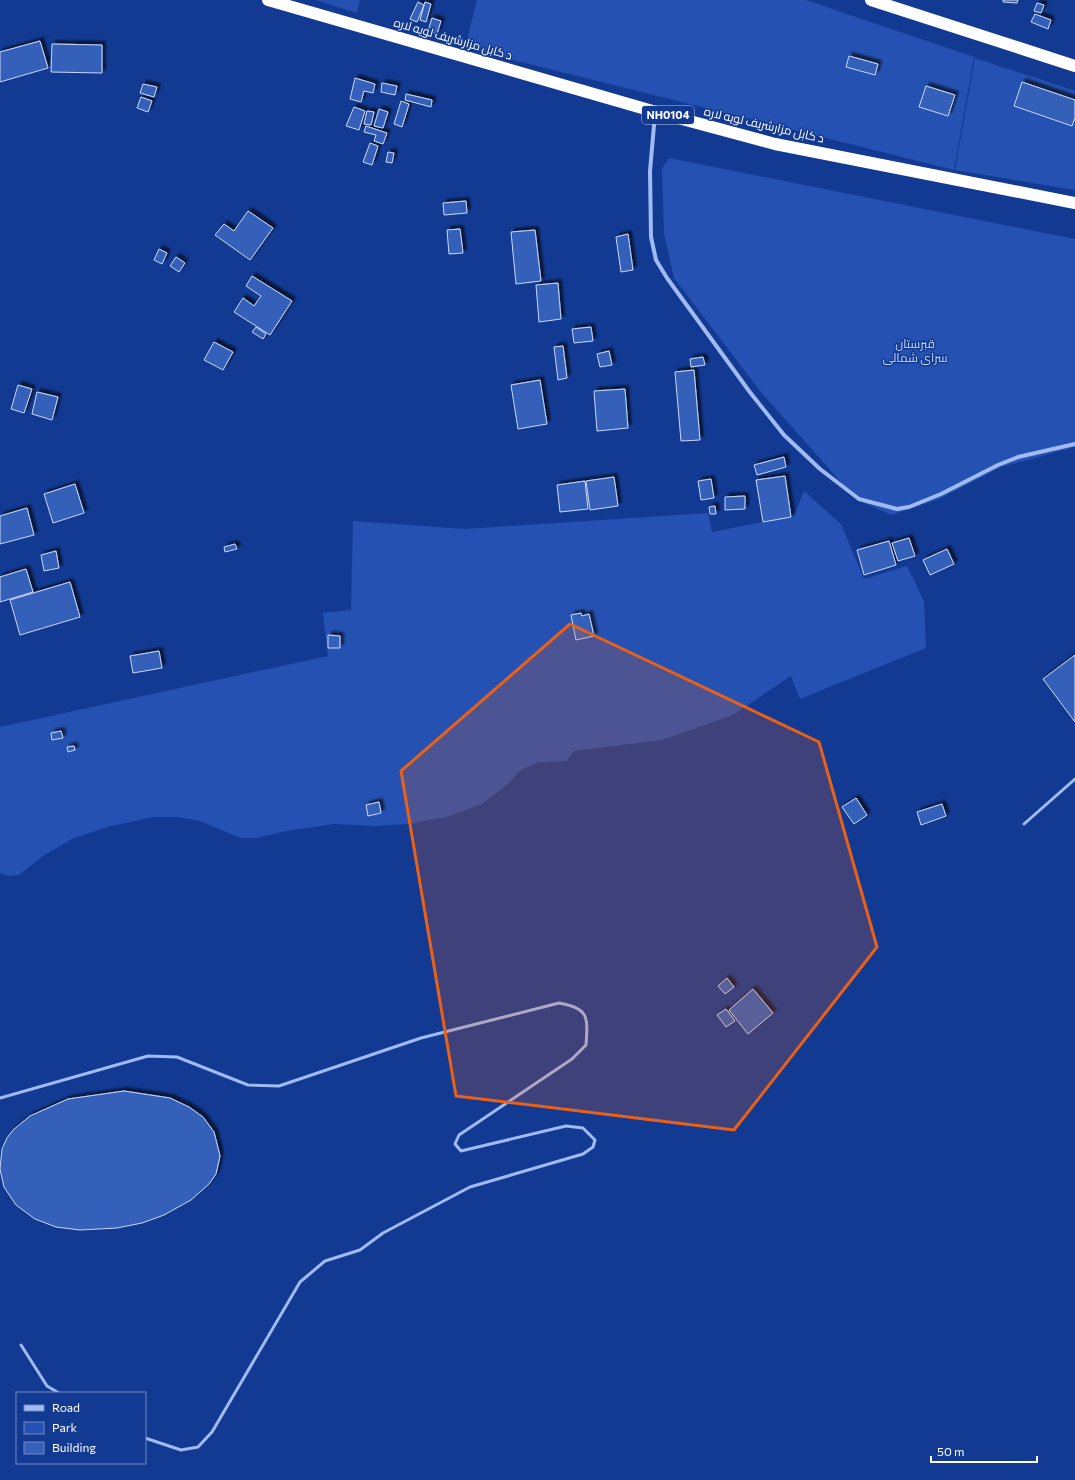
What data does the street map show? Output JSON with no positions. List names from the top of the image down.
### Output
{
  "streets": {
    "highway": ["د کابل مزارشریف لویه لاره", "NH0104"]
  },
  "parks": ["قبرستان سرای شمالی"],
  "legend": ["Road", "Park", "Building"],
  "scale_bar": "50 m"
}
